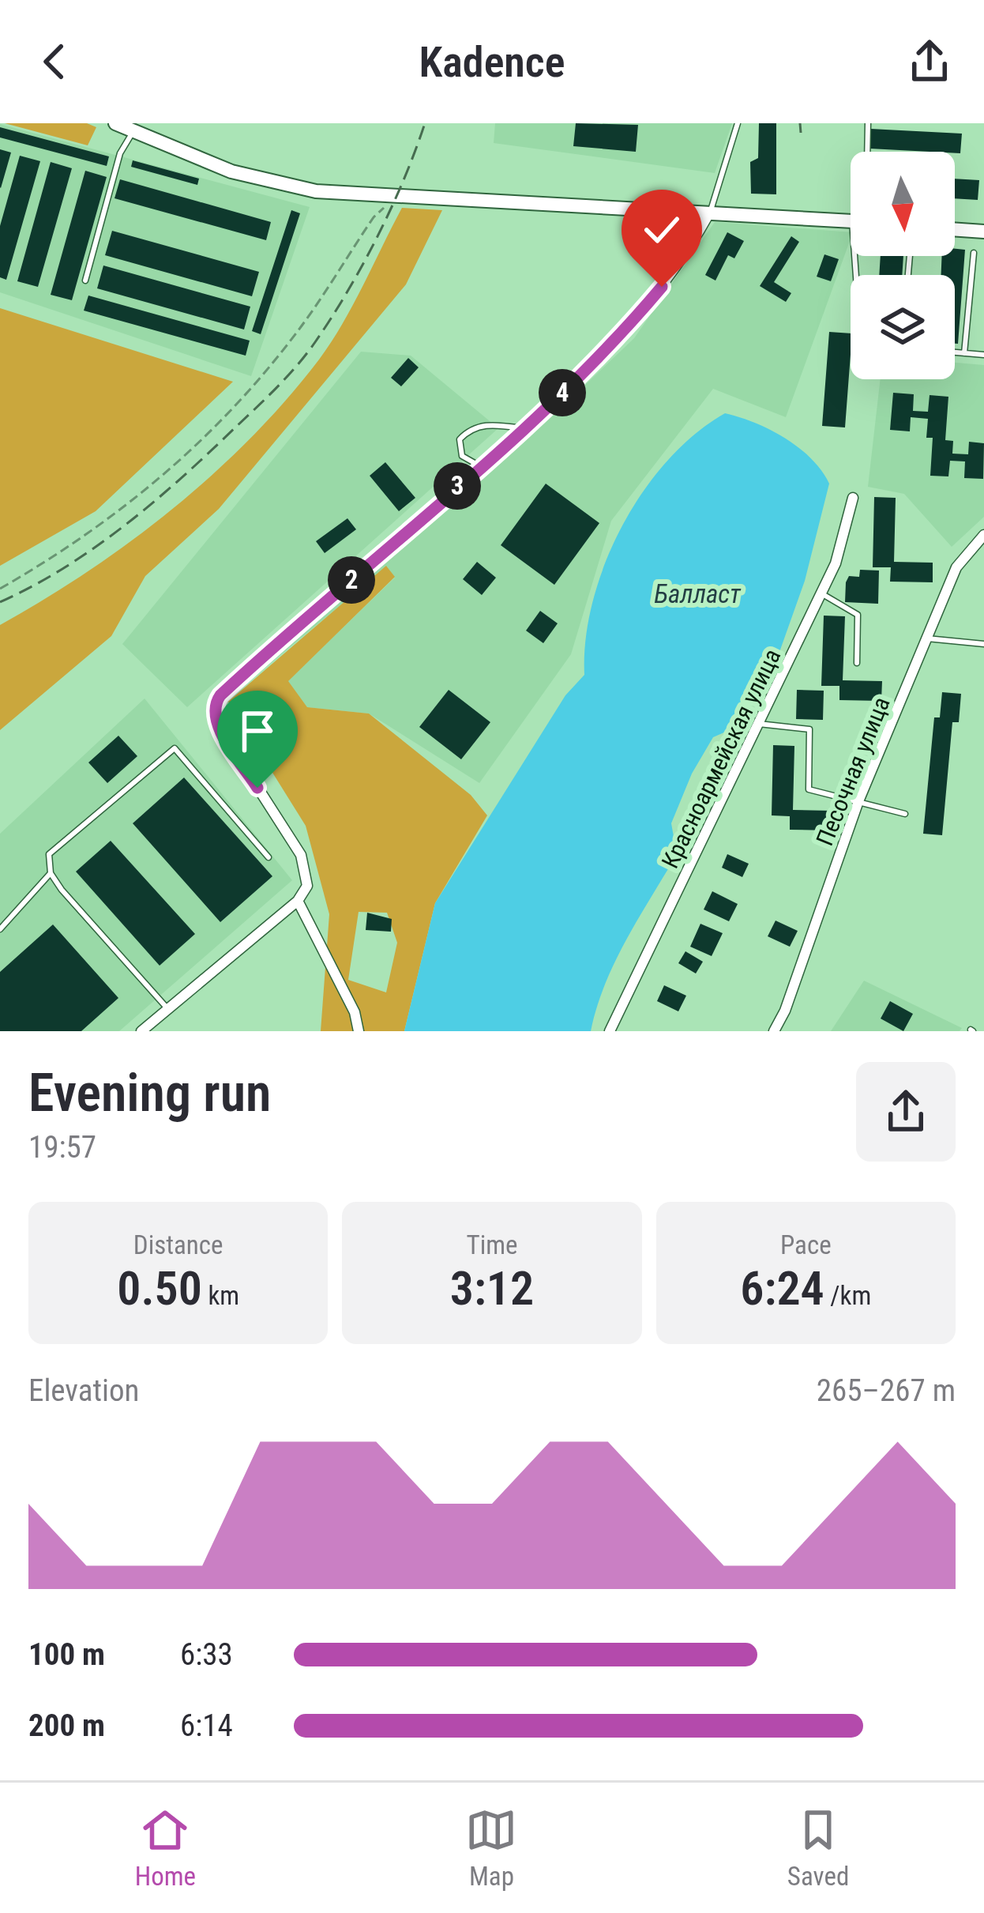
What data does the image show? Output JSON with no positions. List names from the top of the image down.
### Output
{
  "streets": {
    "street": ["Красноармейская улица", "Песочная улица"]
  },
  "water": ["Балласт"],
  "north": "bottom",
  "page": {
    "header": "Kadence",
    "pins": ["4", "3", "2"],
    "heading": ["Evening run", "19:57"],
    "stats": [
      ["Distance", "0.50 km"],
      ["Time", "3:12"],
      ["Pace", "6:24 /km"]
    ],
    "chart": ["Elevation", "265–267 m"],
    "list": [
      {
        "name": "100 m",
        "note": "6:33"
      },
      {
        "name": "200 m",
        "note": "6:14"
      }
    ],
    "tabs": ["Home", "Map", "Saved"]
  }
}
